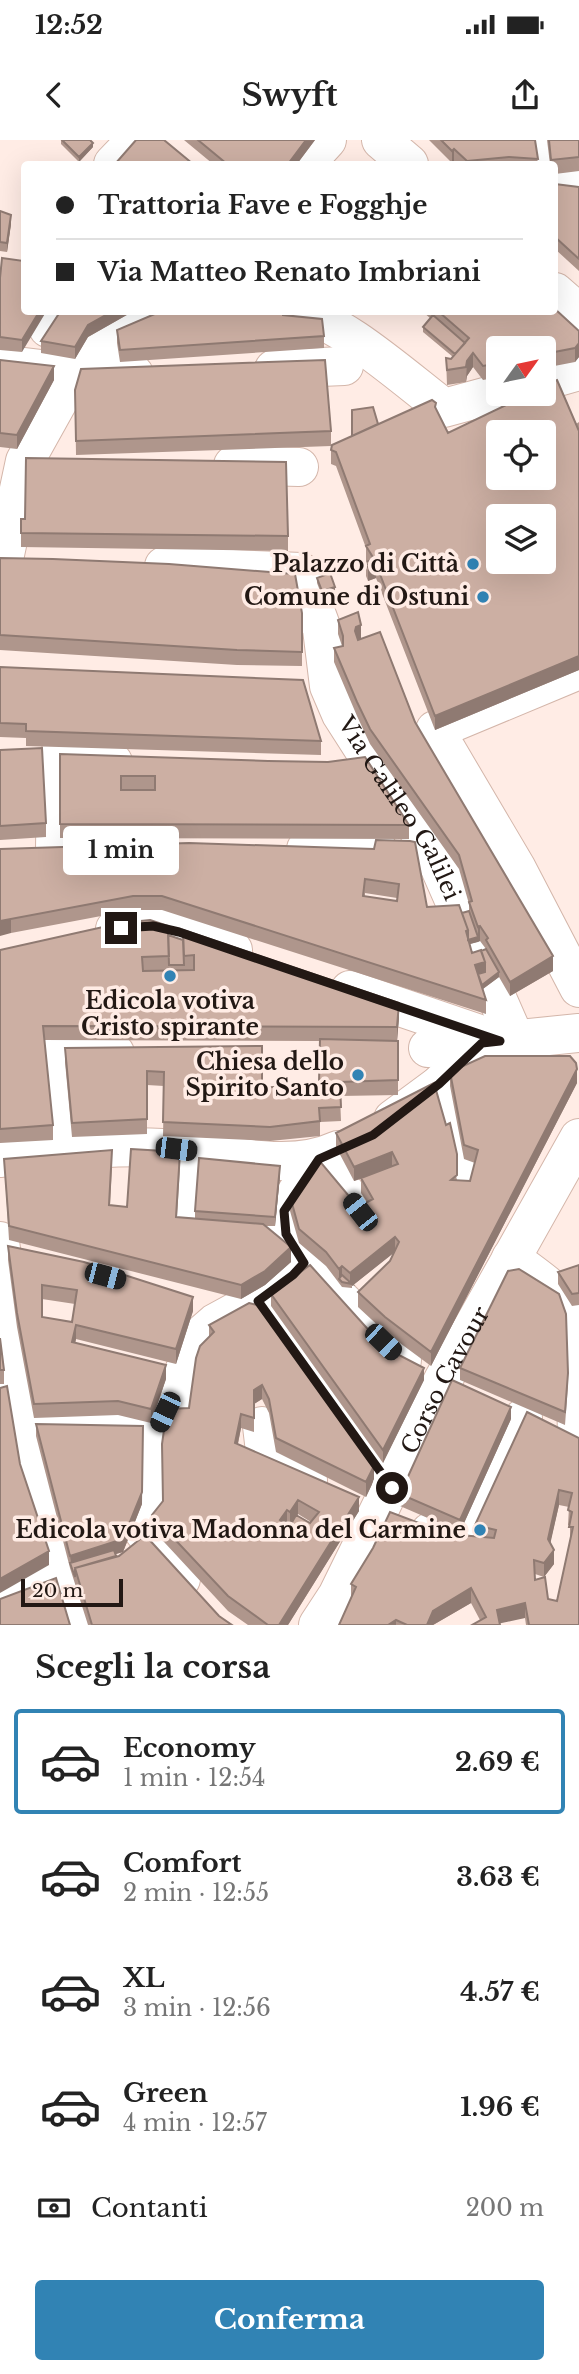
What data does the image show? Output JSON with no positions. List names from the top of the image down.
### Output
{
  "streets": {
    "street": ["Via Galileo Galilei", "Corso Cavour"]
  },
  "places": [
    "Palazzo di Città",
    "Comune di Ostuni",
    "Edicola votiva Cristo spirante",
    "Chiesa dello Spirito Santo",
    "Edicola votiva Madonna del Carmine"
  ],
  "scale_bar": "20 m",
  "north": "top right",
  "page": {
    "status": "12:52",
    "header": "Swyft",
    "banner": ["Trattoria Fave e Fogghje", "Via Matteo Renato Imbriani"],
    "bubble": "1 min",
    "scale": "20 m",
    "heading": "Scegli la corsa",
    "list": [
      {
        "name": "Economy",
        "note": "1 min · 12:54",
        "value": "2.69 €"
      },
      {
        "name": "Comfort",
        "note": "2 min · 12:55",
        "value": "3.63 €"
      },
      {
        "name": "XL",
        "note": "3 min · 12:56",
        "value": "4.57 €"
      },
      {
        "name": "Green",
        "note": "4 min · 12:57",
        "value": "1.96 €"
      }
    ],
    "pay": ["Contanti", "200 m"],
    "buttons": "Conferma"
  }
}
